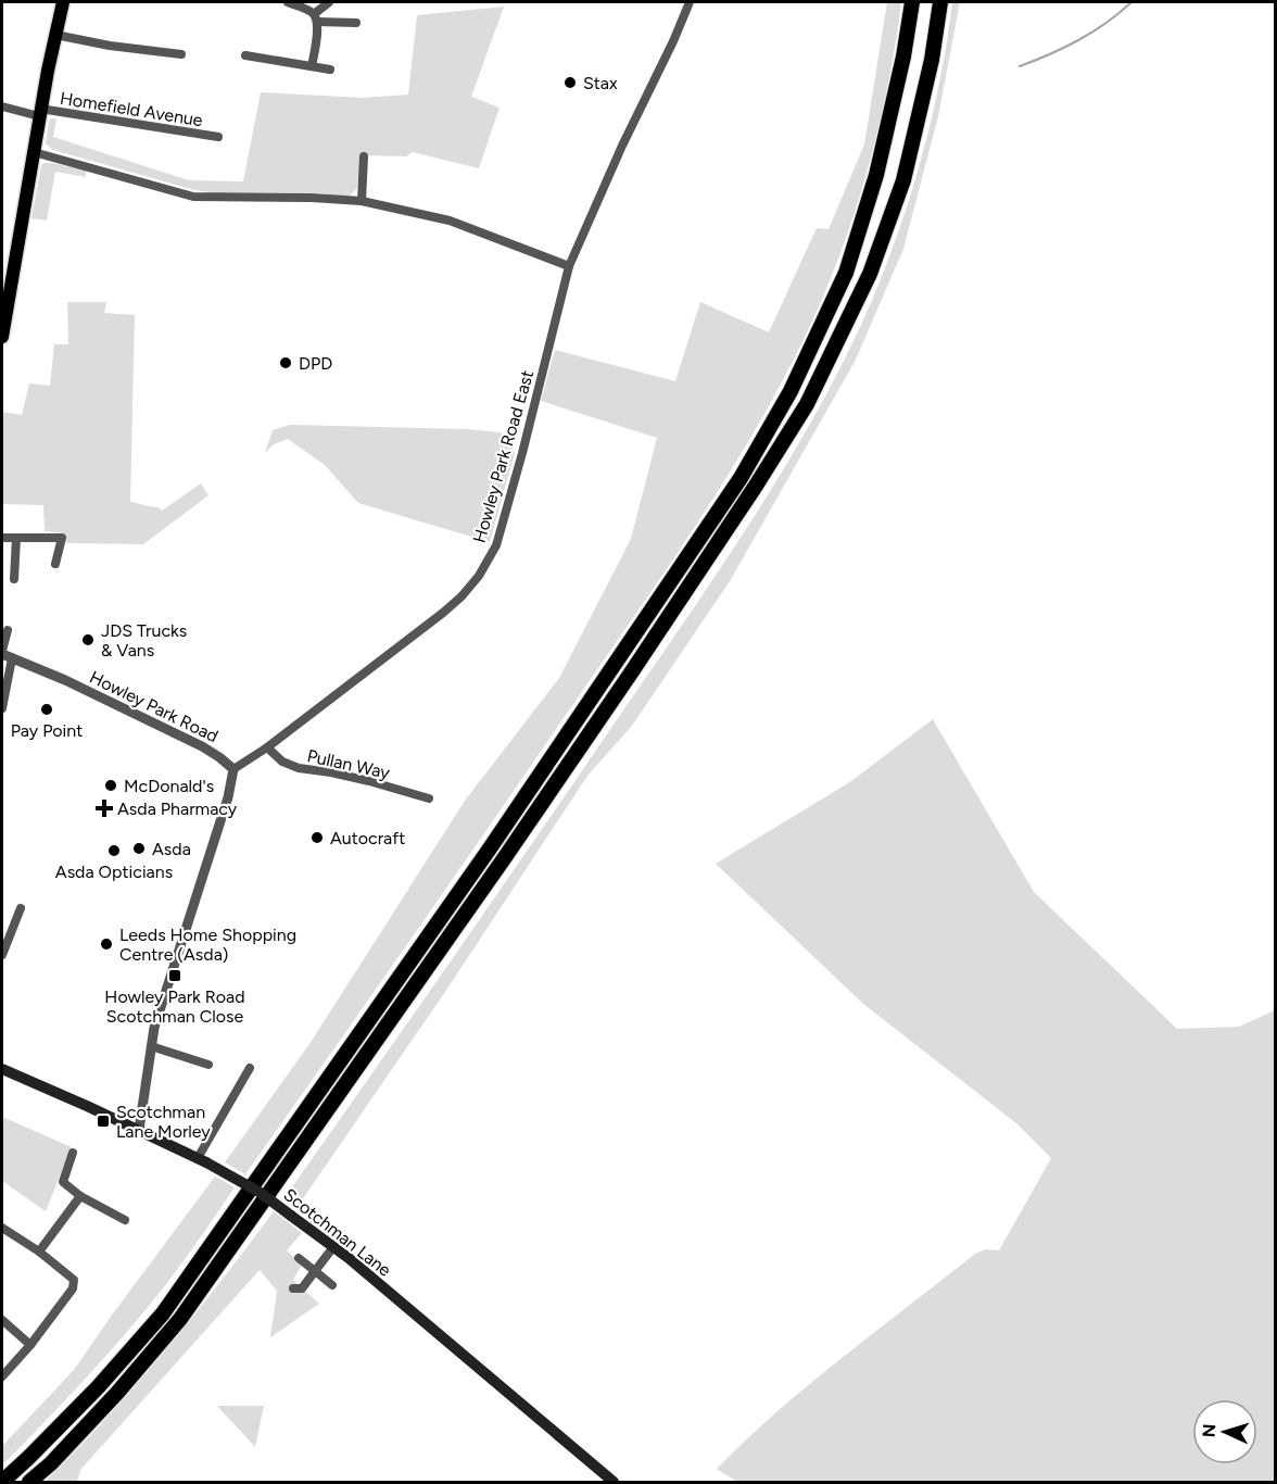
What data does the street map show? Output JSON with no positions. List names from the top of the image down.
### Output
{
  "streets": {
    "main road": ["Scotchman Lane"],
    "street": [
      "Homefield Avenue",
      "Howley Park Road East",
      "Howley Park Road",
      "Pullan Way"
    ]
  },
  "crossings": [
    ["Howley Park Road East", "Howley Park Road"],
    ["Howley Park Road East", "Pullan Way"]
  ],
  "places": {
    "other": [
      "Stax",
      "DPD",
      "JDS Trucks & Vans",
      "Pay Point",
      "McDonald's",
      "Autocraft",
      "Asda",
      "Asda Opticians",
      "Leeds Home Shopping Centre (Asda)"
    ],
    "health": ["Asda Pharmacy"],
    "transit": ["Howley Park Road Scotchman Close", "Scotchman Lane Morley"]
  },
  "north": "left"
}
